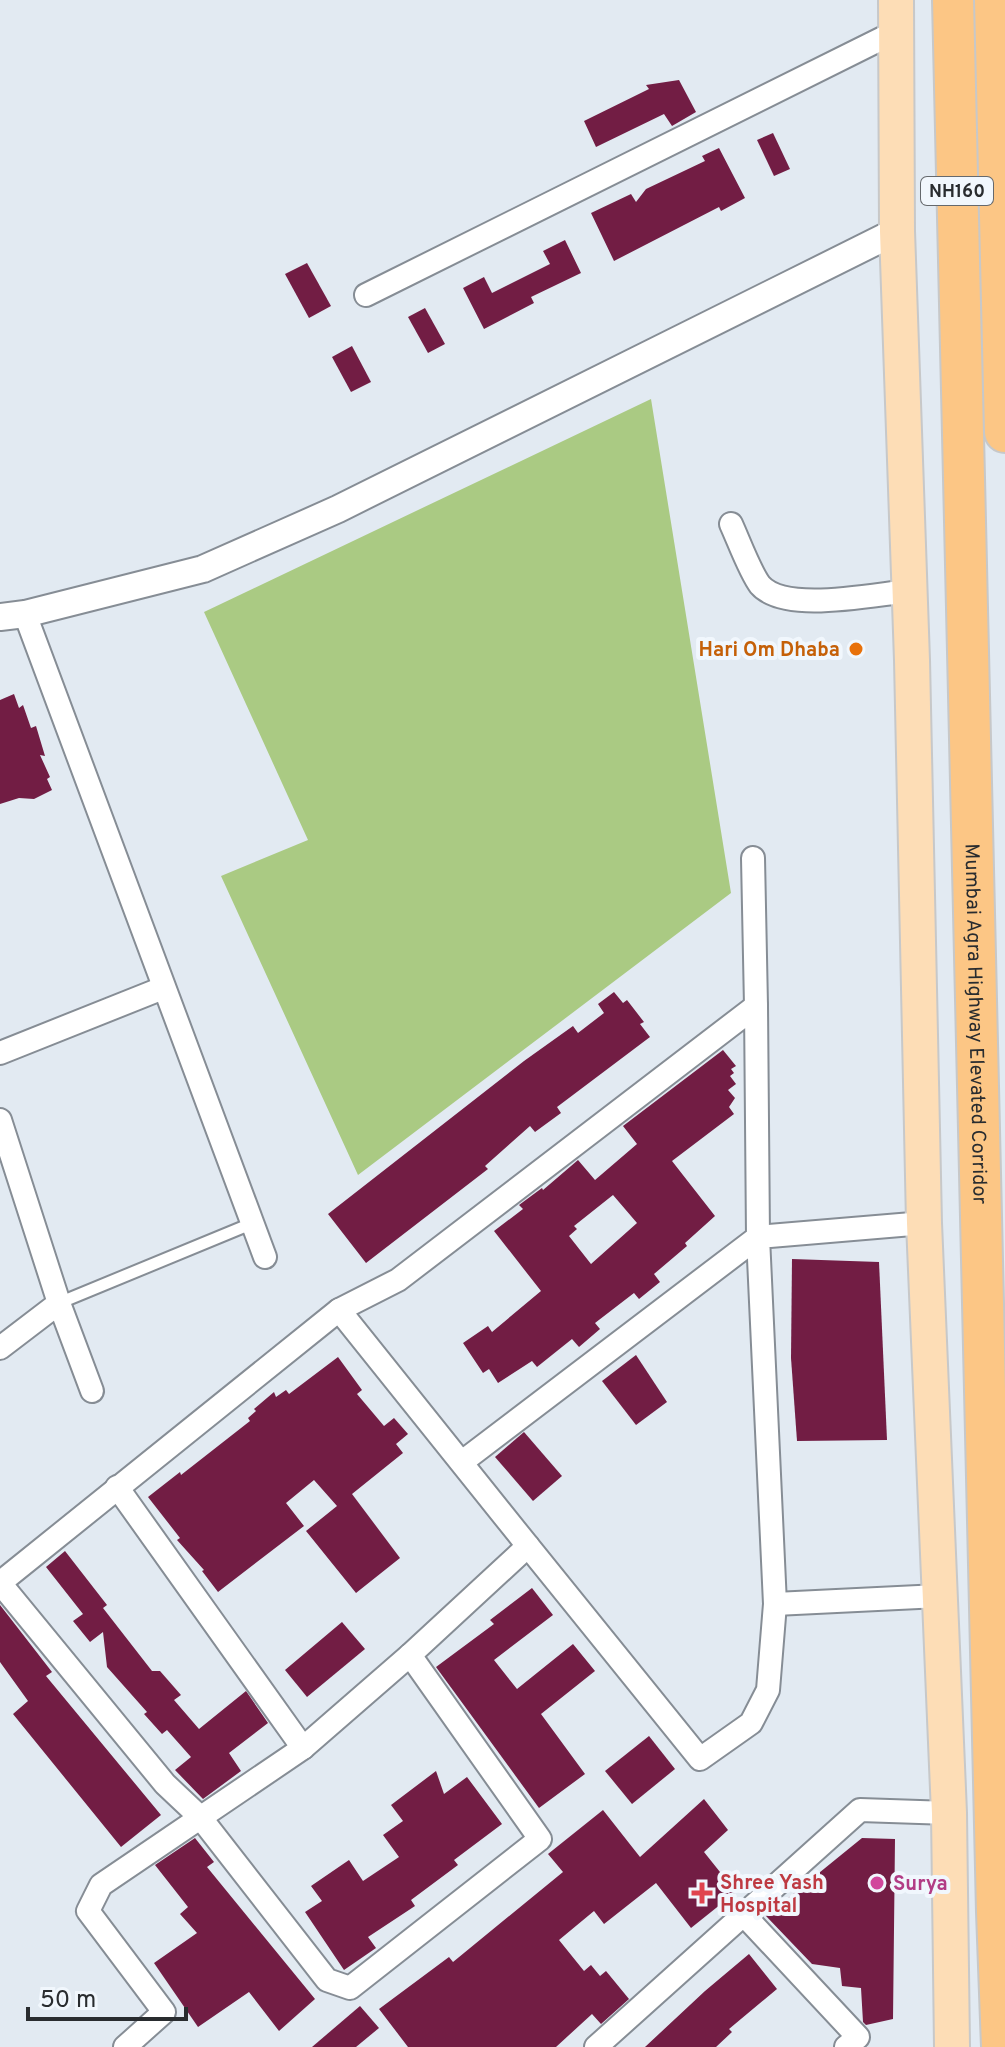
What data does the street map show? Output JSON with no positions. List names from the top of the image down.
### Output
{
  "streets": {
    "highway": ["NH160", "Mumbai Agra Highway Elevated Corridor"]
  },
  "places": {
    "other": ["Hari Om Dhaba", "Surya"],
    "health": ["Shree Yash Hospital"]
  },
  "scale_bar": "50 m"
}
